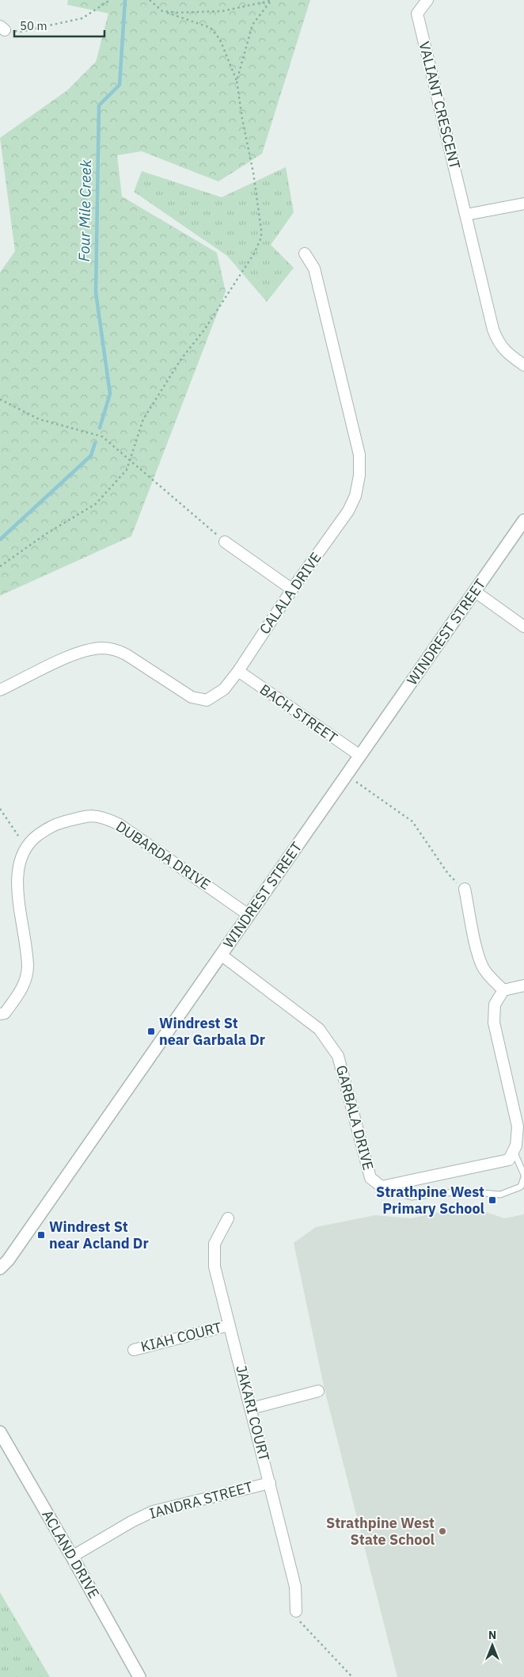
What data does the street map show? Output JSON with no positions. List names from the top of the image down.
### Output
{
  "streets": {
    "street": [
      "VALIANT CRESCENT",
      "CALALA DRIVE",
      "WINDREST STREET",
      "BACH STREET",
      "DUBARDA DRIVE",
      "GARBALA DRIVE",
      "KIAH COURT",
      "JAKARI COURT",
      "IANDRA STREET",
      "ACLAND DRIVE"
    ]
  },
  "crossings": [
    ["CALALA DRIVE", "BACH STREET"],
    ["WINDREST STREET", "BACH STREET"],
    ["WINDREST STREET", "DUBARDA DRIVE"],
    ["WINDREST STREET", "GARBALA DRIVE"],
    ["KIAH COURT", "JAKARI COURT"],
    ["JAKARI COURT", "IANDRA STREET"],
    ["IANDRA STREET", "ACLAND DRIVE"]
  ],
  "water": ["Four Mile Creek"],
  "places": {
    "transit": ["Windrest St near Garbala Dr", "Strathpine West Primary School", "Windrest St near Acland Dr"],
    "other": ["Strathpine West State School"]
  },
  "scale_bar": "50 m",
  "north": "top"
}
